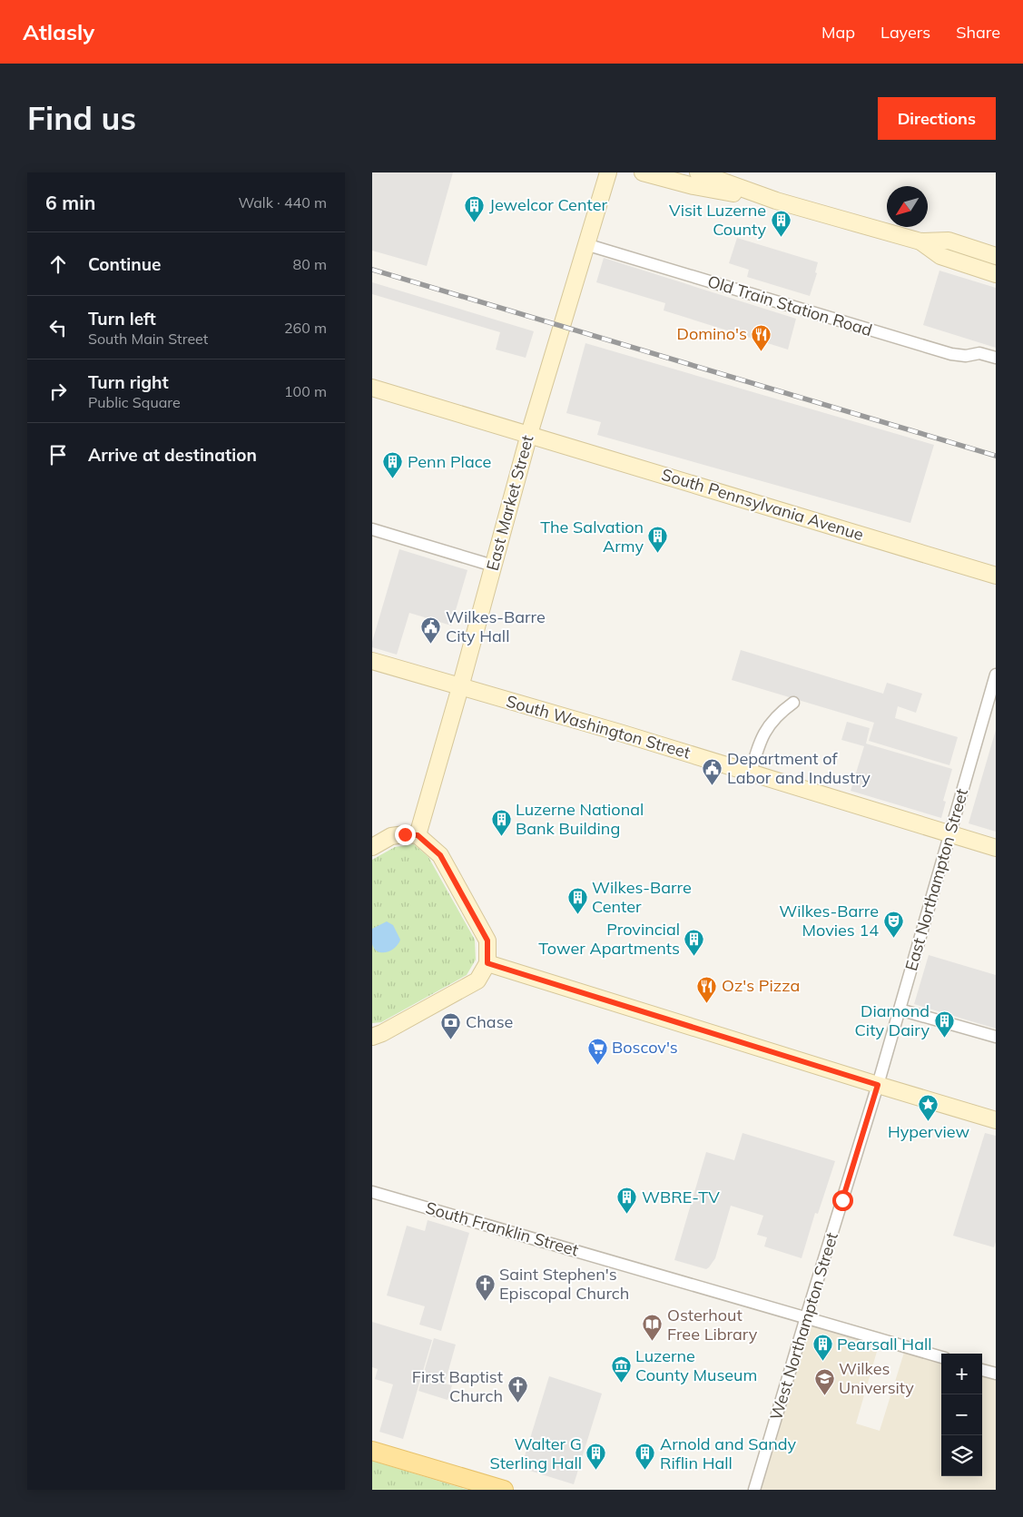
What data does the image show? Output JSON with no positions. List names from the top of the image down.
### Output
{
  "streets": {
    "main road": ["East Market Street", "South Pennsylvania Avenue", "South Washington Street"],
    "street": [
      "Old Train Station Road",
      "East Northampton Street",
      "South Franklin Street",
      "West Northampton Street"
    ]
  },
  "crossings": [
    ["Old Train Station Road", "East Market Street"],
    ["East Market Street", "South Pennsylvania Avenue"],
    ["East Market Street", "South Washington Street"],
    ["South Washington Street", "East Northampton Street"],
    ["East Northampton Street", "West Northampton Street"],
    ["South Franklin Street", "West Northampton Street"]
  ],
  "places": {
    "building": [
      "Jewelcor Center",
      "Visit Luzerne County",
      "Penn Place",
      "The Salvation Army",
      "Luzerne National Bank Building",
      "Wilkes-Barre Center",
      "Provincial Tower Apartments",
      "Diamond City Dairy",
      "WBRE-TV",
      "Pearsall Hall",
      "Walter G Sterling Hall",
      "Arnold and Sandy Riflin Hall"
    ],
    "restaurant": ["Domino's", "Oz's Pizza"],
    "public building": ["Wilkes-Barre City Hall", "Department of Labor and Industry"],
    "theatre": ["Wilkes-Barre Movies 14"],
    "bank": ["Chase"],
    "supermarket": ["Boscov's"],
    "place": ["Hyperview"],
    "church": ["Saint Stephen's Episcopal Church", "First Baptist Church"],
    "library": ["Osterhout Free Library"],
    "museum": ["Luzerne County Museum"],
    "school or university": ["Wilkes University"]
  },
  "north": "bottom left",
  "page": {
    "header": "Atlasly",
    "nav": ["Map", "Layers", "Share"],
    "buttons": "Directions",
    "title": "Find us",
    "heading": ["6 min", "Walk · 440 m"],
    "list": [
      ["Continue", "80 m"],
      ["Turn left", "South Main Street", "260 m"],
      ["Turn right", "Public Square", "100 m"],
      "Arrive at destination"
    ],
    "map_buttons": ["+", "−"]
  }
}
